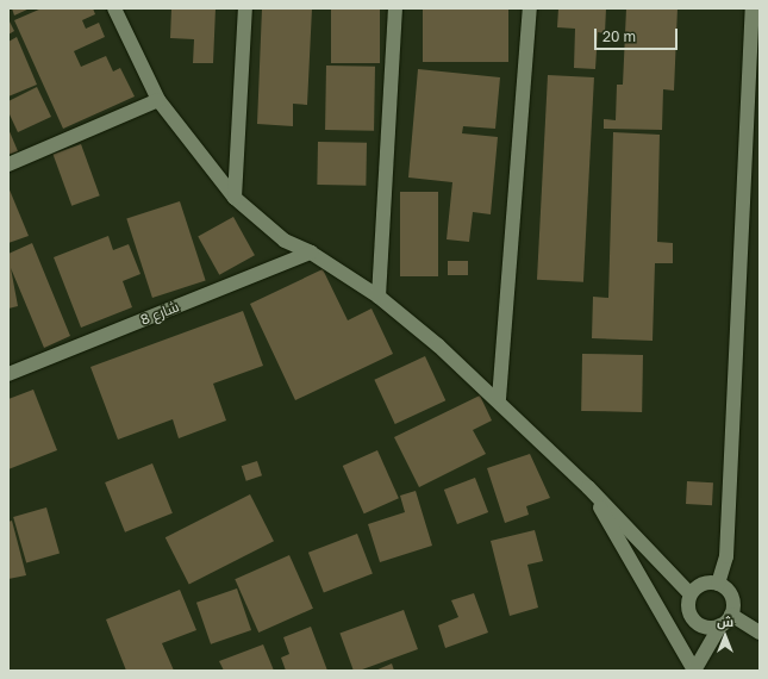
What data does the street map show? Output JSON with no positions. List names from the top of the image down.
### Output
{
  "streets": {
    "street": ["شارع 8"]
  },
  "scale_bar": "20 m",
  "north": "top"
}
